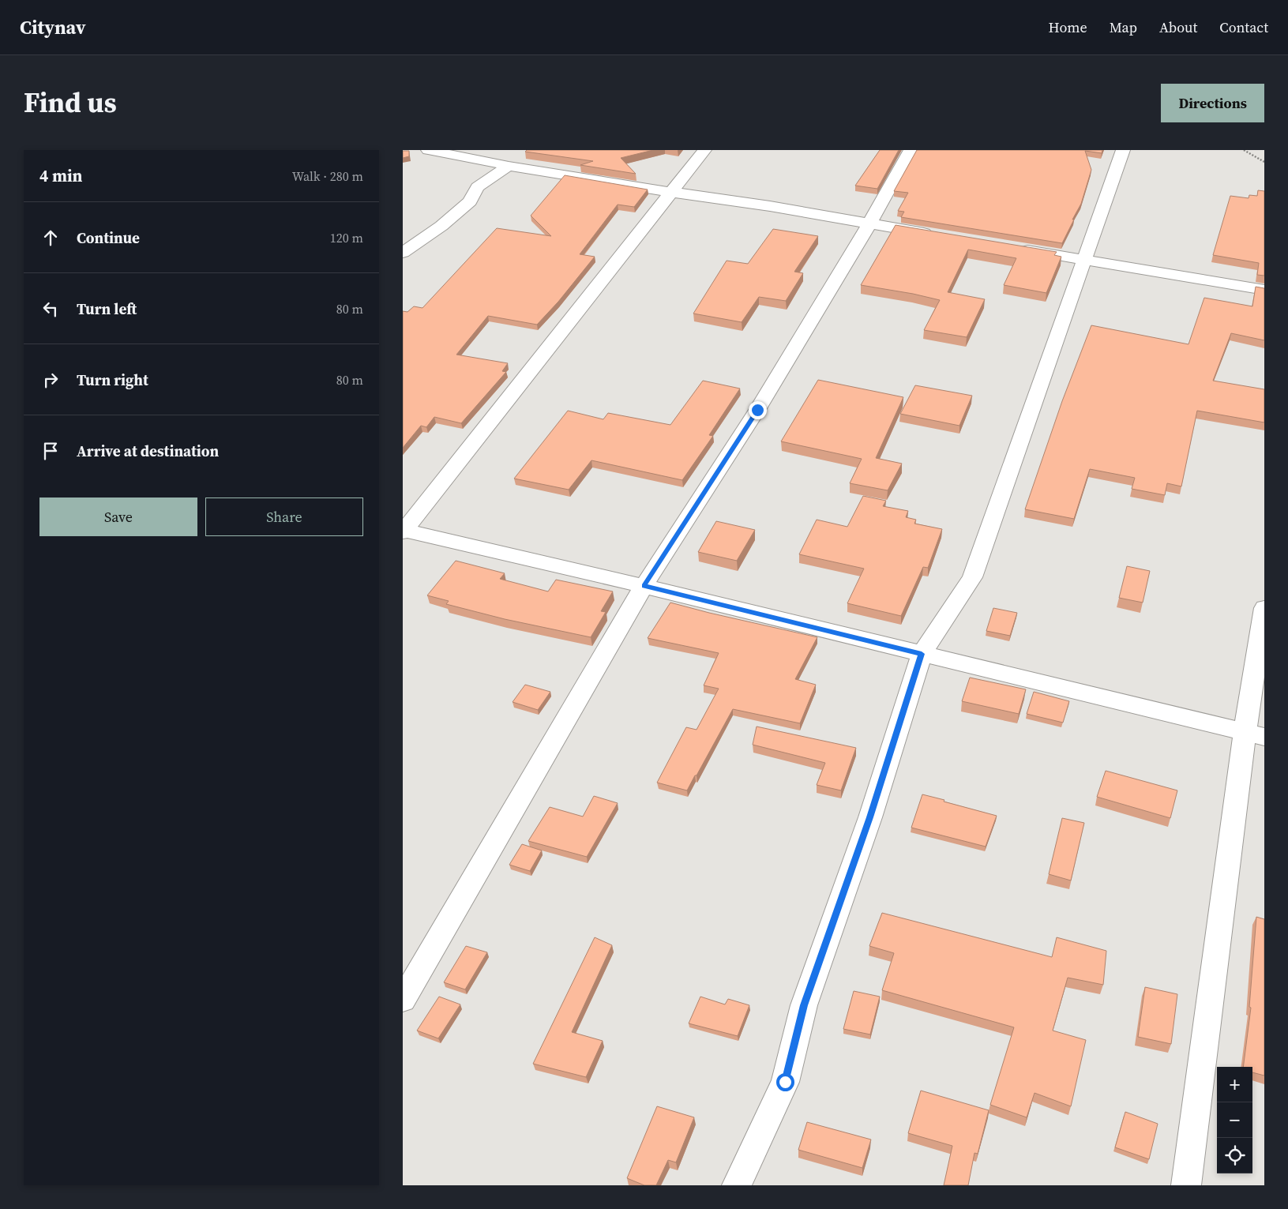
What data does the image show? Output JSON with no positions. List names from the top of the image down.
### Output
{
  "page": {
    "header": "Citynav",
    "nav": [
      "Home",
      "Map",
      "About",
      "Contact"
    ],
    "title": "Find us",
    "buttons": [
      "Directions",
      ["Save", "Share"]
    ],
    "heading": ["4 min", "Walk · 280 m"],
    "list": [
      ["Continue", "120 m"],
      ["Turn left", "80 m"],
      ["Turn right", "80 m"],
      "Arrive at destination"
    ],
    "map_buttons": ["+", "−"]
  }
}
